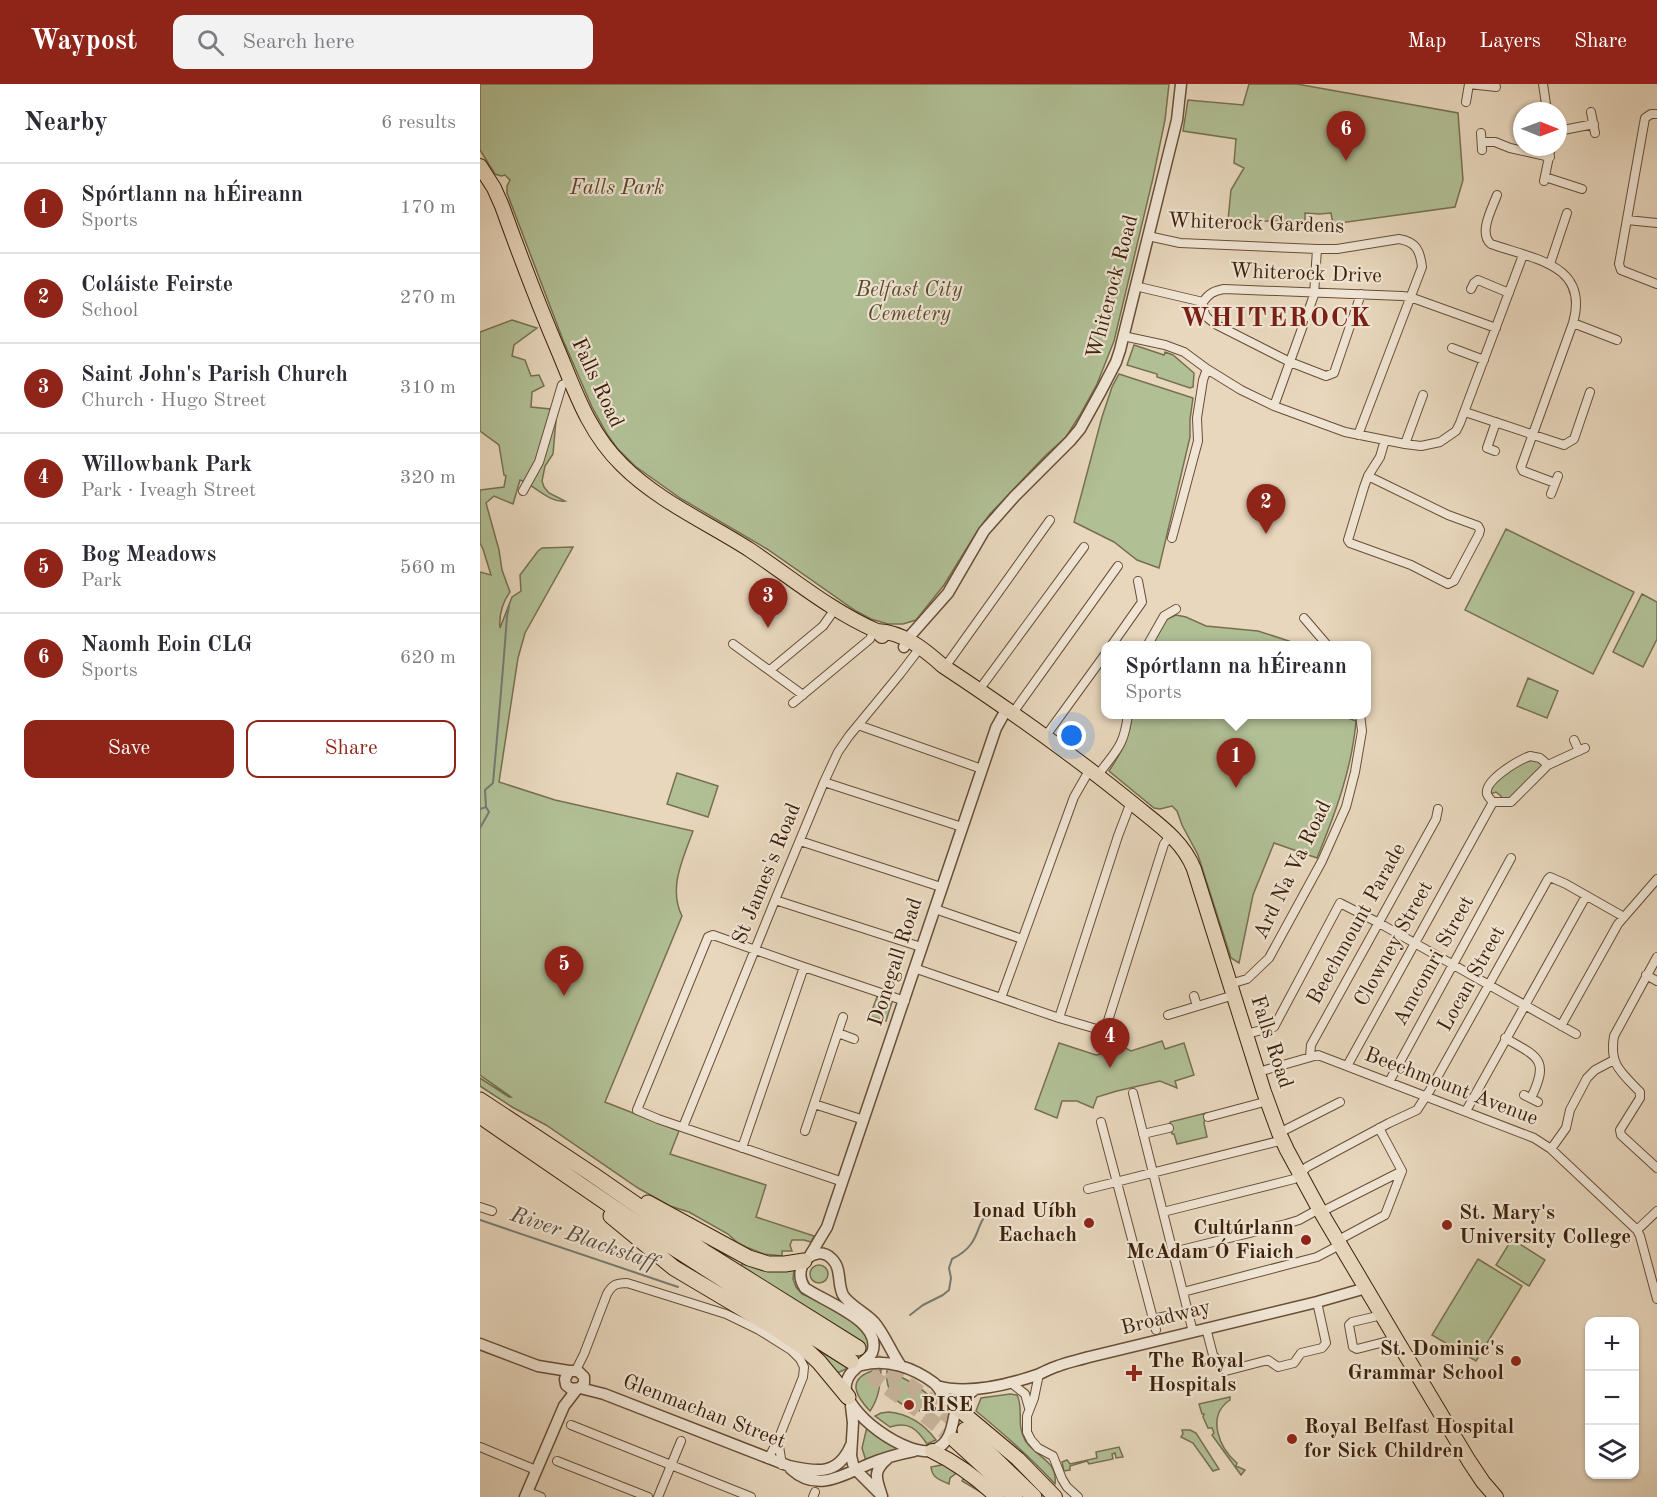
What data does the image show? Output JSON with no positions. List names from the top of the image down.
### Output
{
  "streets": {
    "main road": ["Falls Road"],
    "street": [
      "Whiterock Gardens",
      "Whiterock Drive",
      "Whiterock Road",
      "Ard Na Va Road",
      "St James's Road",
      "Beechmount Parade",
      "Clowney Street",
      "Amcomri Street",
      "Donegall Road",
      "Locan Street",
      "Beechmount Avenue",
      "Broadway",
      "Glenmachan Street"
    ]
  },
  "crossings": [
    ["Whiterock Gardens", "Whiterock Drive"],
    ["Whiterock Gardens", "Whiterock Road"],
    ["Whiterock Road", "Falls Road"],
    ["Whiterock Road", "St James's Road"],
    ["Falls Road", "Ard Na Va Road"],
    ["Falls Road", "St James's Road"],
    ["Falls Road", "Donegall Road"],
    ["Falls Road", "Locan Street"],
    ["Falls Road", "Broadway"],
    ["Beechmount Parade", "Beechmount Avenue"],
    ["Clowney Street", "Beechmount Avenue"],
    ["Amcomri Street", "Beechmount Avenue"],
    ["Locan Street", "Beechmount Avenue"]
  ],
  "districts": ["WHITEROCK"],
  "water": ["River Blackstaff"],
  "parks": ["Falls Park", "Belfast City Cemetery"],
  "places": {
    "other": [
      "Ionad Uíbh Eachach",
      "St. Mary's University College",
      "Cultúrlann McAdam Ó Fiaich",
      "St. Dominic's Grammar School",
      "RISE",
      "Royal Belfast Hospital for Sick Children"
    ],
    "health": ["The Royal Hospitals"]
  },
  "north": "right",
  "page": {
    "header": "Waypost",
    "search": "Search here",
    "nav": ["Map", "Layers", "Share"],
    "heading": ["Nearby", "6 results"],
    "pins": [
      "6",
      "2",
      "3",
      "1",
      "5",
      "4"
    ],
    "list": [
      {
        "mark": "1",
        "name": "Spórtlann na hÉireann",
        "note": "Sports",
        "value": "170 m"
      },
      {
        "mark": "2",
        "name": "Coláiste Feirste",
        "note": "School",
        "value": "270 m"
      },
      {
        "mark": "3",
        "name": "Saint John's Parish Church",
        "note": "Church · Hugo Street",
        "value": "310 m"
      },
      {
        "mark": "4",
        "name": "Willowbank Park",
        "note": "Park · Iveagh Street",
        "value": "320 m"
      },
      {
        "mark": "5",
        "name": "Bog Meadows",
        "note": "Park",
        "value": "560 m"
      },
      {
        "mark": "6",
        "name": "Naomh Eoin CLG",
        "note": "Sports",
        "value": "620 m"
      }
    ],
    "popup": ["Spórtlann na hÉireann", "Sports"],
    "buttons": ["Save", "Share"],
    "map_buttons": ["+", "−"]
  }
}
